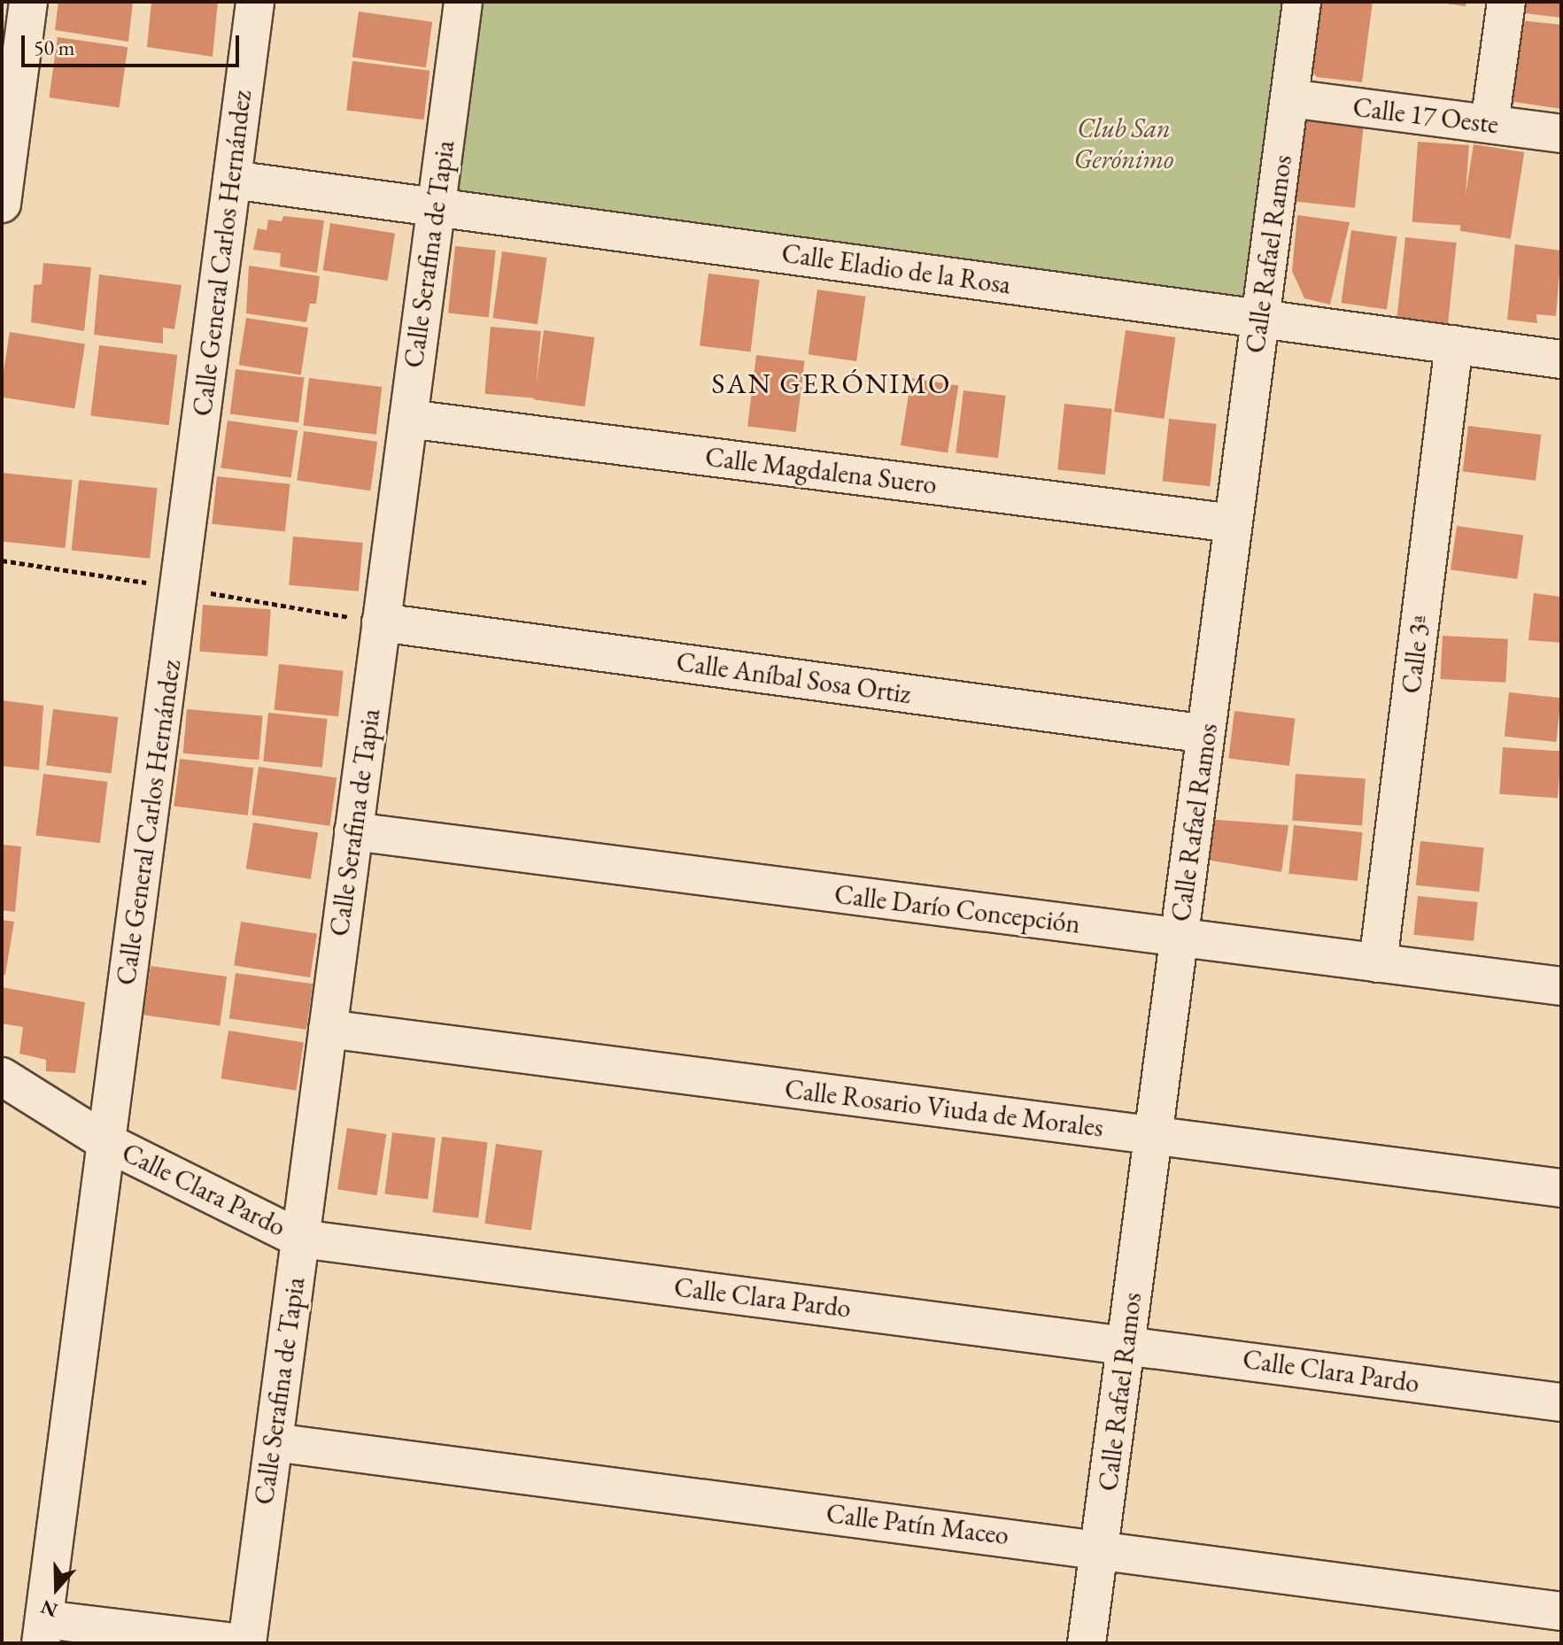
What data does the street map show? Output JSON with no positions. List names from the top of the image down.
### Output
{
  "streets": {
    "street": [
      "Calle 17 Oeste",
      "Calle General Carlos Hernández",
      "Calle Serafina de Tapia",
      "Calle Rafael Ramos",
      "Calle Eladio de la Rosa",
      "Calle Magdalena Suero",
      "Calle 3ª",
      "Calle Aníbal Sosa Ortiz",
      "Calle Darío Concepción",
      "Calle Rosario Viuda de Morales",
      "Calle Clara Pardo",
      "Calle Patín Maceo"
    ]
  },
  "crossings": [
    ["Calle 17 Oeste", "Calle Rafael Ramos"],
    ["Calle General Carlos Hernández", "Calle Eladio de la Rosa"],
    ["Calle General Carlos Hernández", "Calle Clara Pardo"],
    ["Calle Serafina de Tapia", "Calle Eladio de la Rosa"],
    ["Calle Serafina de Tapia", "Calle Magdalena Suero"],
    ["Calle Serafina de Tapia", "Calle Aníbal Sosa Ortiz"],
    ["Calle Serafina de Tapia", "Calle Darío Concepción"],
    ["Calle Serafina de Tapia", "Calle Rosario Viuda de Morales"],
    ["Calle Serafina de Tapia", "Calle Clara Pardo"],
    ["Calle Serafina de Tapia", "Calle Patín Maceo"],
    ["Calle Rafael Ramos", "Calle Eladio de la Rosa"],
    ["Calle Rafael Ramos", "Calle Magdalena Suero"],
    ["Calle Rafael Ramos", "Calle Aníbal Sosa Ortiz"],
    ["Calle Rafael Ramos", "Calle Darío Concepción"],
    ["Calle Rafael Ramos", "Calle Rosario Viuda de Morales"],
    ["Calle Rafael Ramos", "Calle Clara Pardo"],
    ["Calle Rafael Ramos", "Calle Patín Maceo"],
    ["Calle Eladio de la Rosa", "Calle 3ª"],
    ["Calle 3ª", "Calle Darío Concepción"]
  ],
  "districts": ["SAN GERÓNIMO"],
  "parks": ["Club San Gerónimo"],
  "scale_bar": "50 m",
  "north": "bottom"
}
